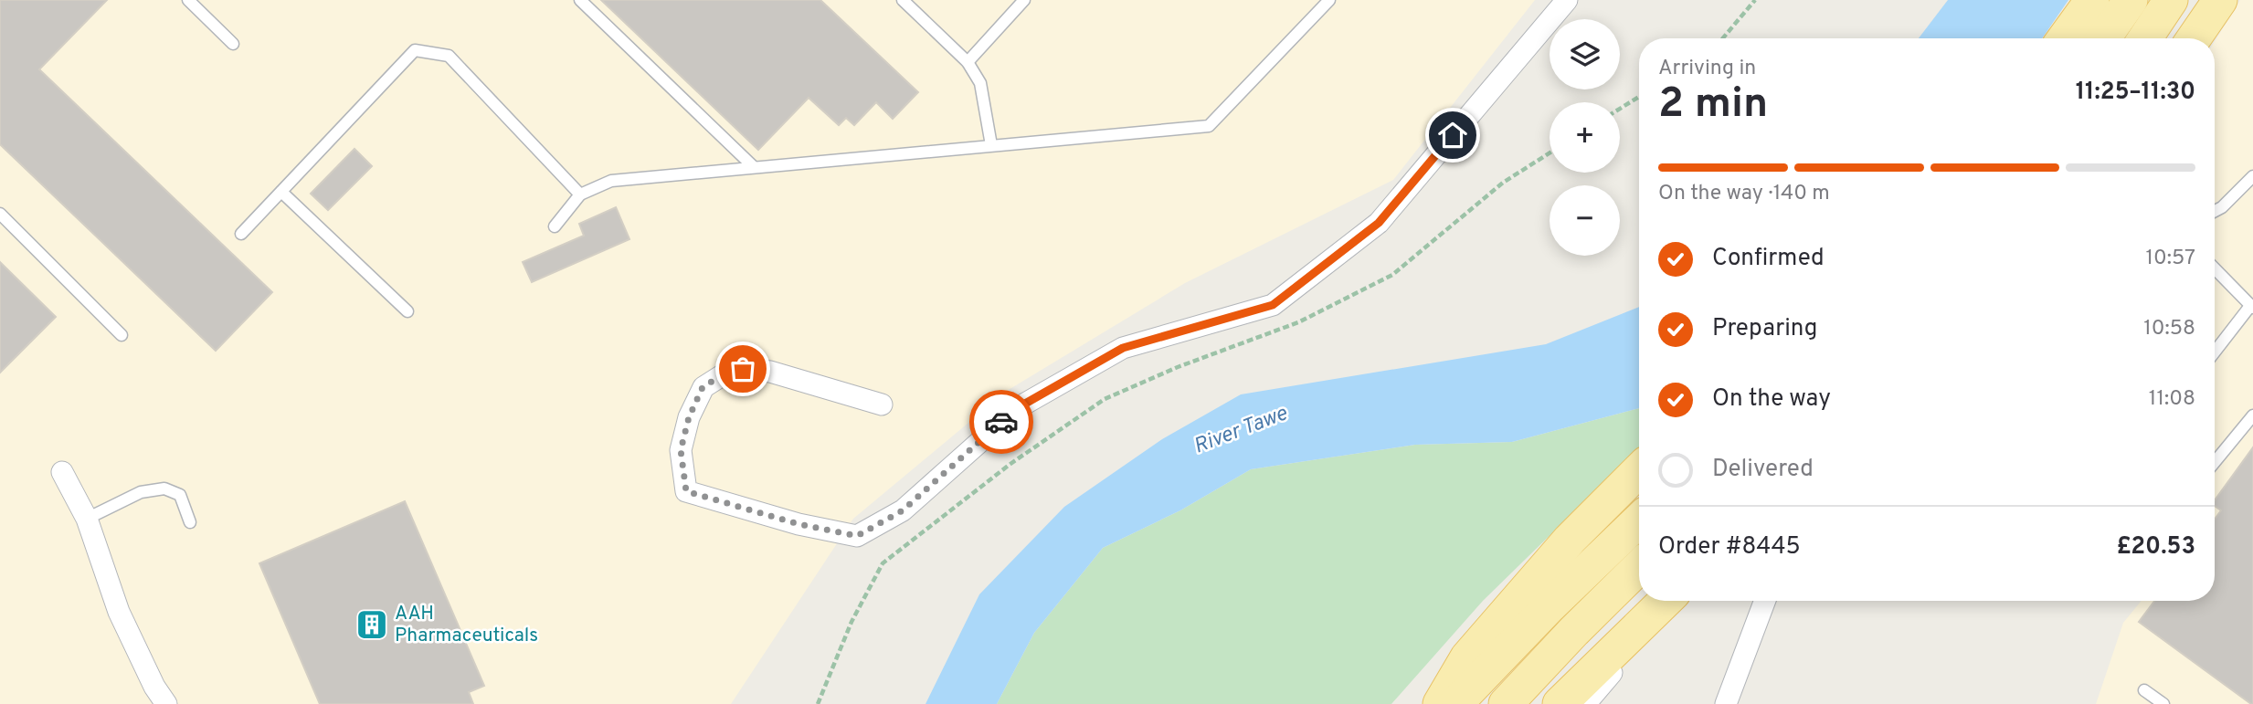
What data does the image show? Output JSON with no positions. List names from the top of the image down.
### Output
{
  "water": ["River Tawe"],
  "places": {
    "building": ["AAH Pharmaceuticals"]
  },
  "page": {
    "map_buttons": ["+", "−"],
    "heading": ["2 min", "Arriving in", "11:25–11:30"],
    "panel": ["Order #8445", "£20.53"],
    "bar": "On the way · 140 m",
    "list": [
      ["Confirmed", "10:57"],
      ["Preparing", "10:58"],
      ["On the way", "11:08"],
      "Delivered"
    ]
  }
}
